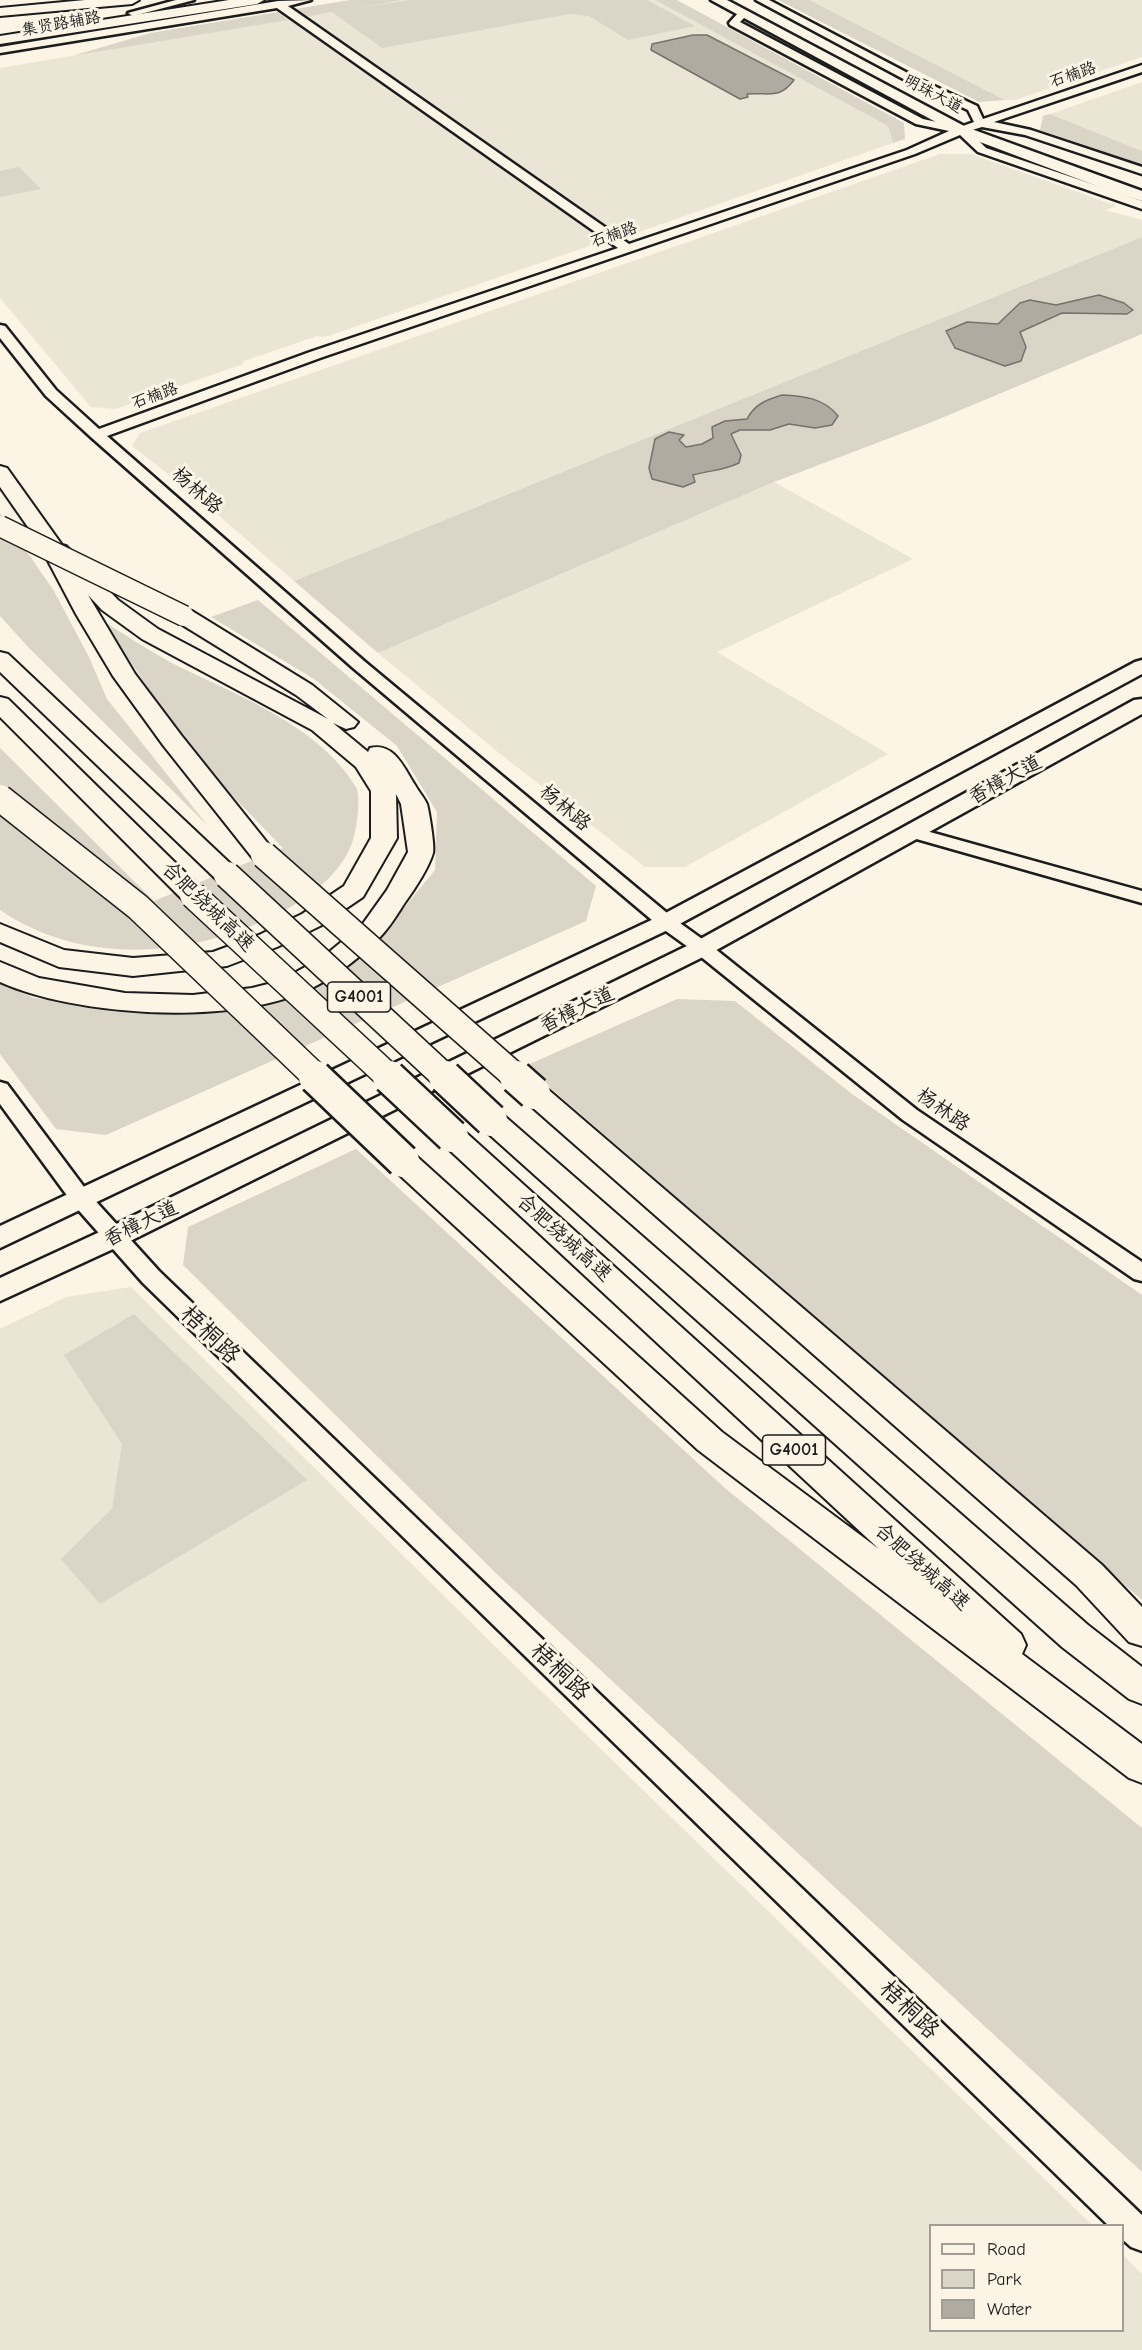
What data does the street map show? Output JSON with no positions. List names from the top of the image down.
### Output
{
  "streets": {
    "highway": ["合肥绕城高速", "G4001"],
    "main road": ["明珠大道", "香樟大道"],
    "street": [
      "集贤路辅路",
      "石楠路",
      "杨林路",
      "梧桐路"
    ]
  },
  "crossings": [
    ["石楠路", "明珠大道"],
    ["石楠路", "杨林路"],
    ["杨林路", "香樟大道"],
    ["香樟大道", "梧桐路"]
  ],
  "legend": ["Road", "Park", "Water"]
}
